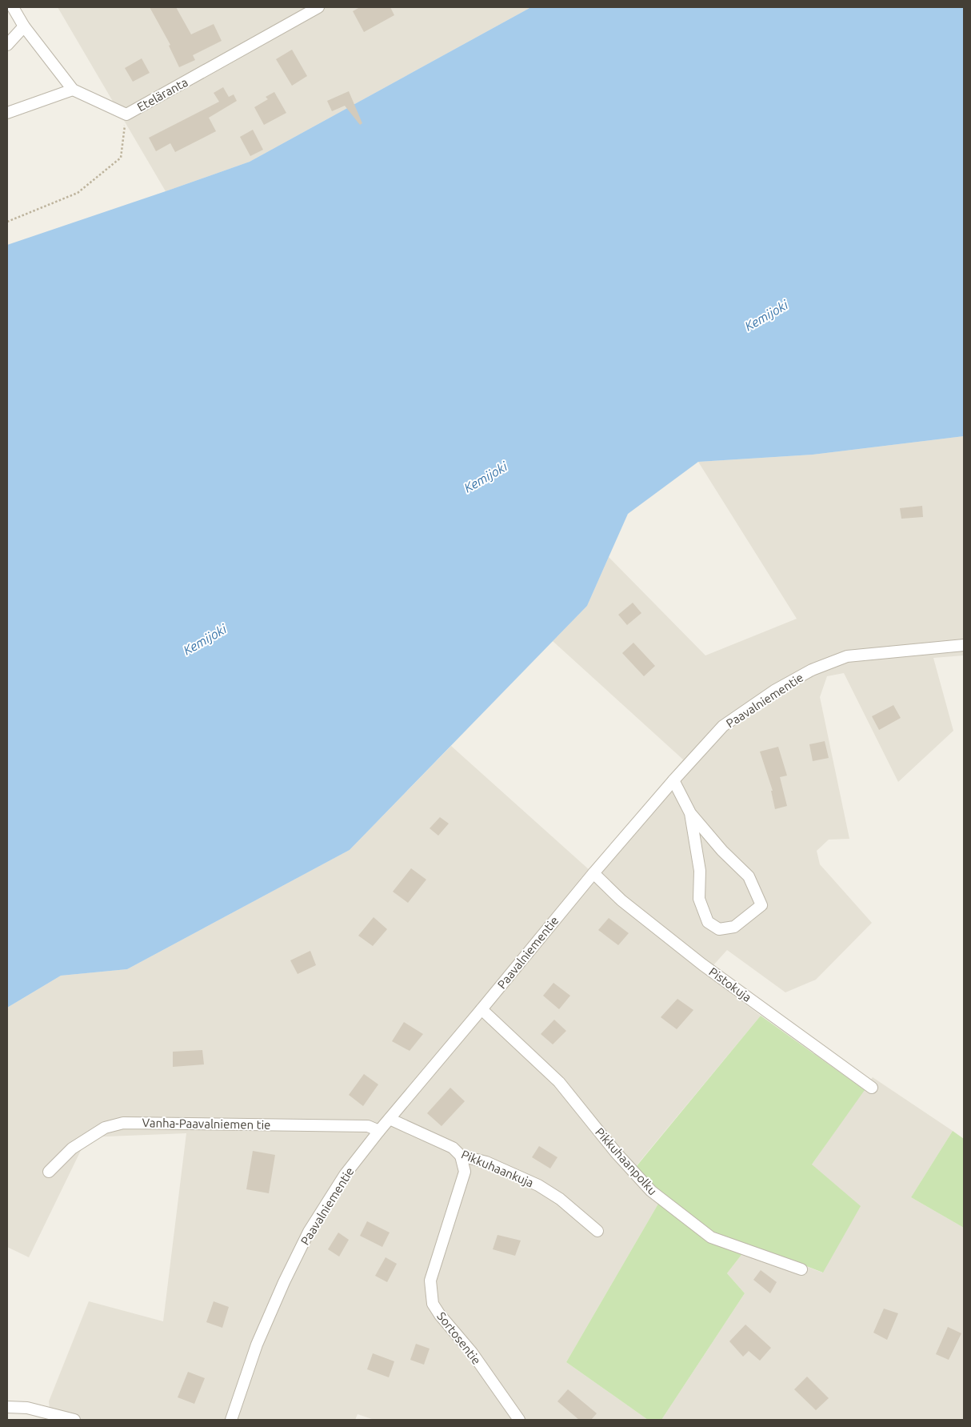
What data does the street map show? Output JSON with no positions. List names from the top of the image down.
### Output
{
  "streets": {
    "street": [
      "Eteläranta",
      "Paavalniementie",
      "Pistokuja",
      "Vanha-Paavalniemen tie",
      "Pikkuhaanpolku",
      "Pikkuhaankuja",
      "Sortosentie"
    ]
  },
  "crossings": [
    ["Paavalniementie", "Pistokuja"],
    ["Paavalniementie", "Vanha-Paavalniemen tie"],
    ["Paavalniementie", "Pikkuhaanpolku"],
    ["Paavalniementie", "Pikkuhaankuja"],
    ["Pikkuhaankuja", "Sortosentie"]
  ],
  "water": ["Kemijoki"]
}
